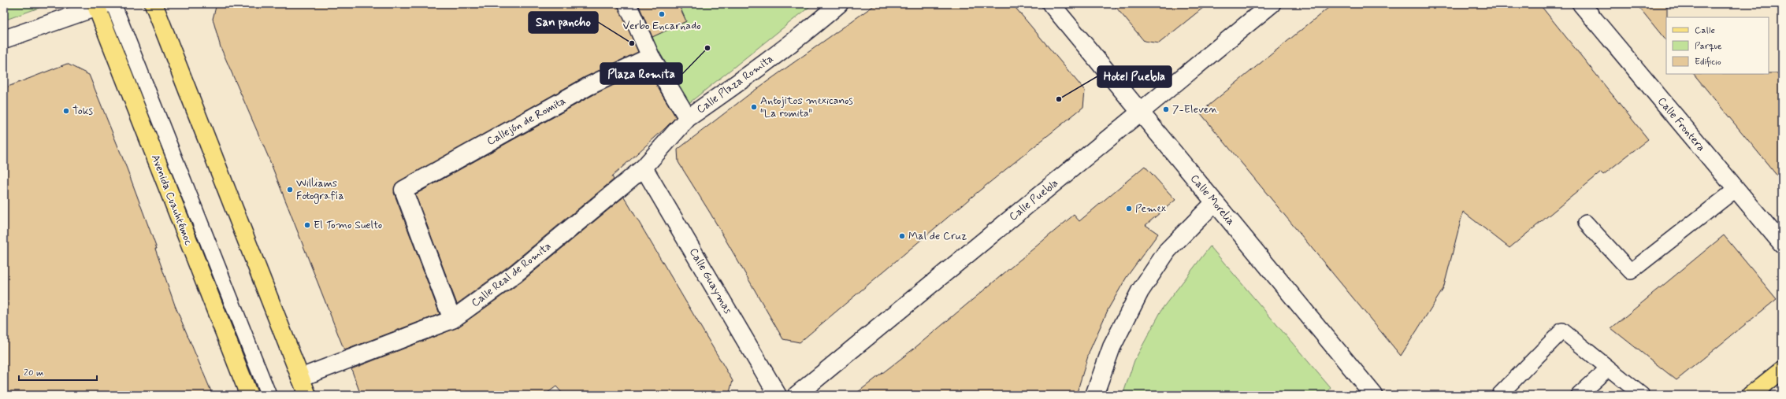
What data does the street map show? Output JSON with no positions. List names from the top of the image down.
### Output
{
  "streets": {
    "main road": ["Avenida Cuauhtémoc"],
    "street": [
      "Calle Plaza Romita",
      "Callejón de Romita",
      "Calle Frontera",
      "Calle Puebla",
      "Calle Morelia",
      "Calle Real de Romita",
      "Calle Guaymas"
    ]
  },
  "crossings": [
    ["Calle Plaza Romita", "Callejón de Romita"],
    ["Calle Plaza Romita", "Calle Real de Romita"],
    ["Callejón de Romita", "Calle Real de Romita"],
    ["Calle Puebla", "Calle Morelia"],
    ["Calle Real de Romita", "Calle Guaymas"]
  ],
  "places": [
    "Verbo Encarnado",
    "San pancho",
    "Plaza Romita",
    "Hotel Puebla",
    "Antojitos mexicanos \"La romita\"",
    "7-Eleven",
    "Toks",
    "Williams Fotografía",
    "Pemex",
    "El Tomo Suelto",
    "Mal de Cruz"
  ],
  "legend": ["Calle", "Parque", "Edificio"],
  "scale_bar": "20 m"
}
